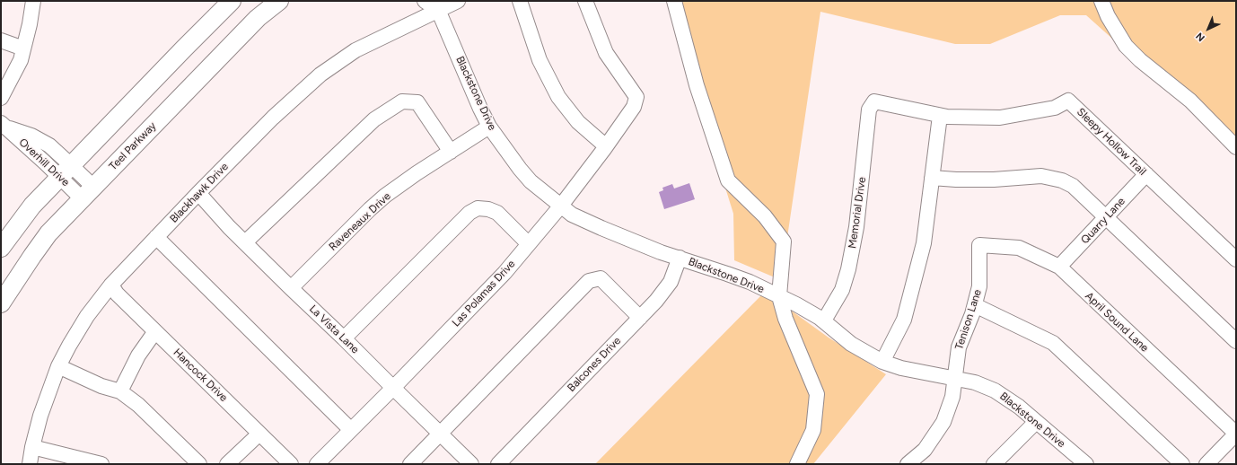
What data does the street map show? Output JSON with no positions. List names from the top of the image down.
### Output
{
  "streets": {
    "main road": ["Teel Parkway"],
    "street": [
      "Blackstone Drive",
      "Sleepy Hollow Trail",
      "Overhill Drive",
      "Blackhawk Drive",
      "Memorial Drive",
      "Quarry Lane",
      "Raveneaux Drive",
      "Las Polamas Drive",
      "Tenison Lane",
      "April Sound Lane",
      "La Vista Lane",
      "Balcones Drive",
      "Hancock Drive"
    ]
  },
  "crossings": [
    ["Blackstone Drive", "Blackhawk Drive"],
    ["Blackstone Drive", "Memorial Drive"],
    ["Blackstone Drive", "Raveneaux Drive"],
    ["Blackstone Drive", "Las Polamas Drive"],
    ["Blackstone Drive", "Tenison Lane"],
    ["Blackstone Drive", "Balcones Drive"],
    ["Sleepy Hollow Trail", "Memorial Drive"],
    ["Sleepy Hollow Trail", "Quarry Lane"],
    ["Teel Parkway", "Overhill Drive"],
    ["Blackhawk Drive", "La Vista Lane"],
    ["Blackhawk Drive", "Hancock Drive"],
    ["Quarry Lane", "April Sound Lane"],
    ["Raveneaux Drive", "La Vista Lane"],
    ["Las Polamas Drive", "La Vista Lane"],
    ["Tenison Lane", "April Sound Lane"]
  ],
  "north": "bottom left"
}
